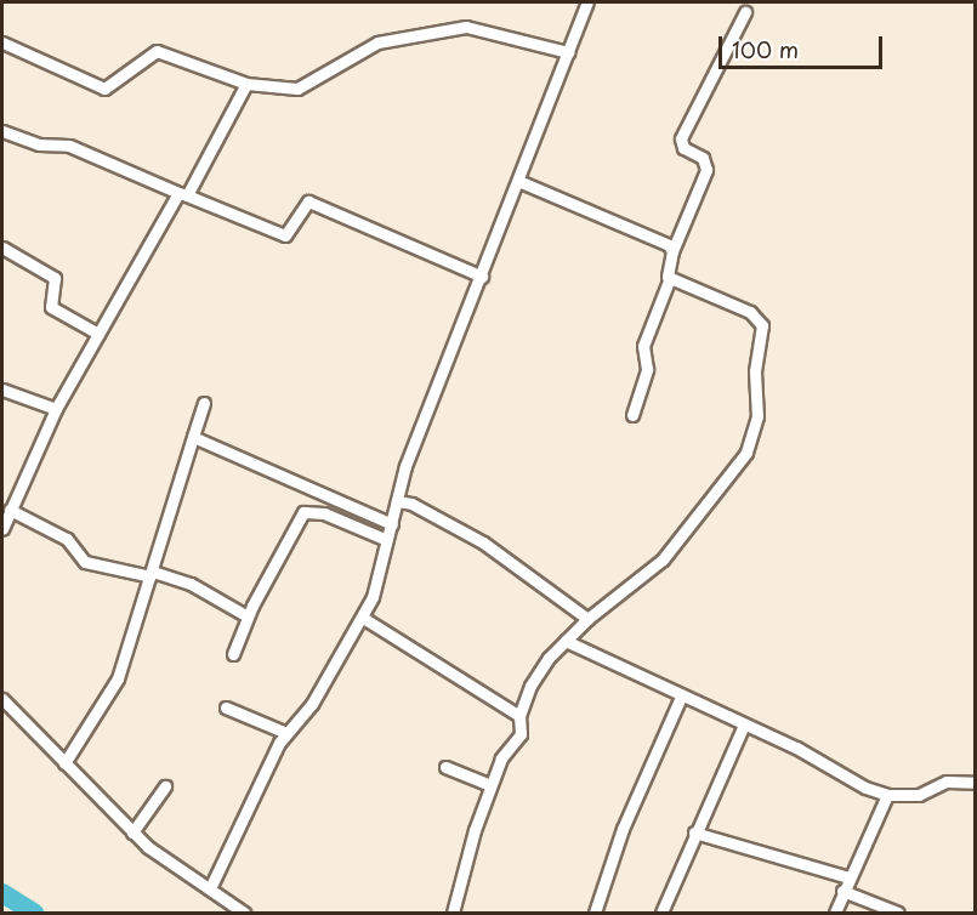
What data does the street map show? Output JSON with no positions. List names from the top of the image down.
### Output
{
  "scale_bar": "100 m"
}
